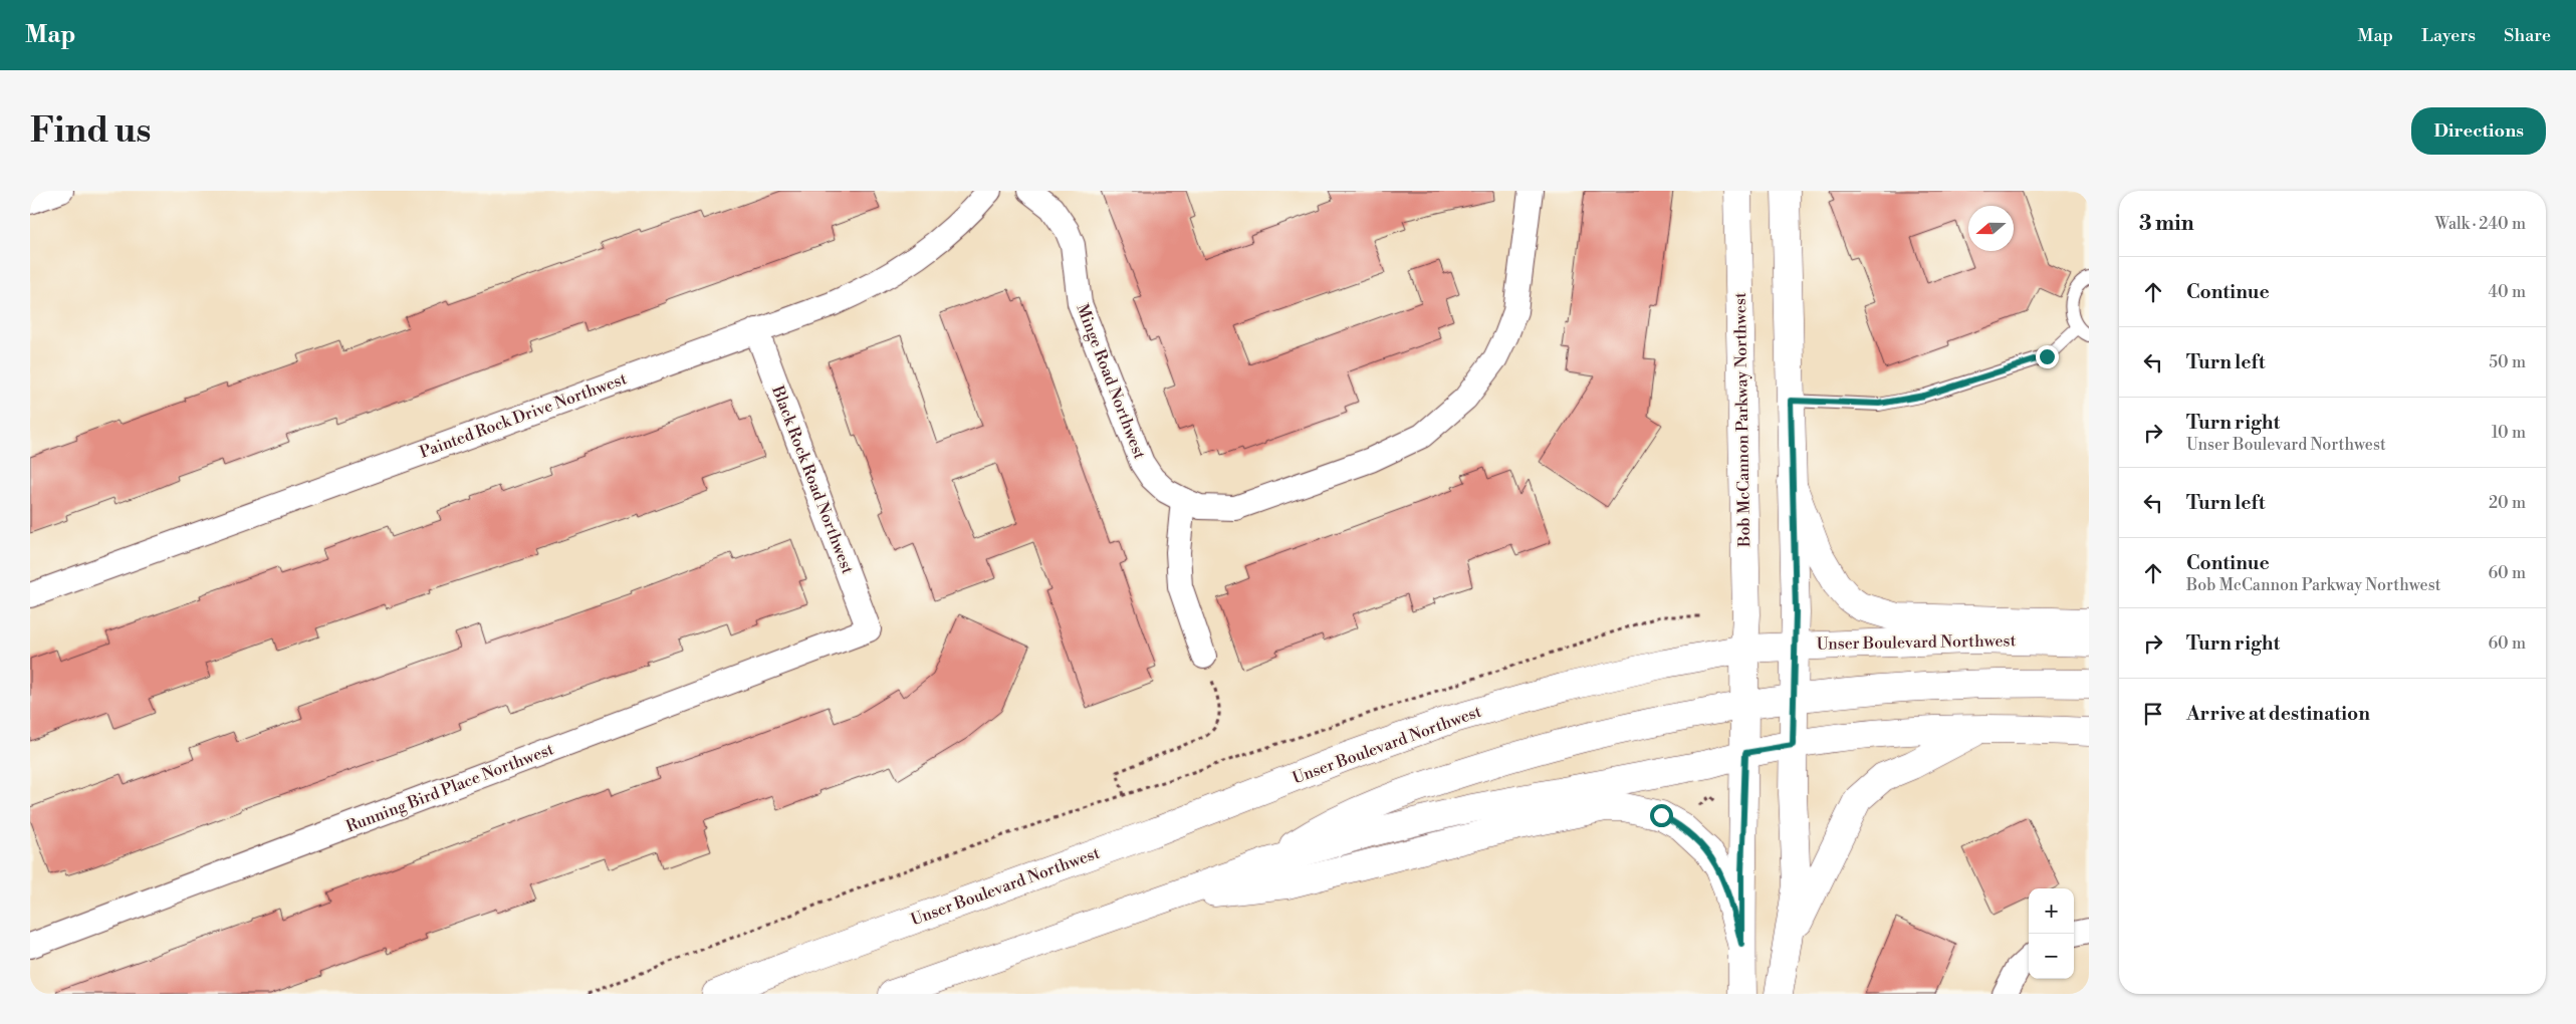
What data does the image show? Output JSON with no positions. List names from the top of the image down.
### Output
{
  "streets": {
    "main road": ["Bob McCannon Parkway Northwest", "Unser Boulevard Northwest"],
    "street": [
      "Minge Road Northwest",
      "Painted Rock Drive Northwest",
      "Black Rock Road Northwest",
      "Running Bird Place Northwest"
    ]
  },
  "crossings": [
    ["Painted Rock Drive Northwest", "Black Rock Road Northwest"],
    ["Bob McCannon Parkway Northwest", "Unser Boulevard Northwest"],
    ["Black Rock Road Northwest", "Running Bird Place Northwest"]
  ],
  "north": "left",
  "page": {
    "header": "Map",
    "nav": ["Map", "Layers", "Share"],
    "buttons": "Directions",
    "title": "Find us",
    "heading": ["3 min", "Walk · 240 m"],
    "list": [
      ["Continue", "40 m"],
      ["Turn left", "50 m"],
      ["Turn right", "Unser Boulevard Northwest", "10 m"],
      ["Turn left", "20 m"],
      ["Continue", "Bob McCannon Parkway Northwest", "60 m"],
      ["Turn right", "60 m"],
      "Arrive at destination"
    ],
    "map_buttons": ["+", "−"]
  }
}
